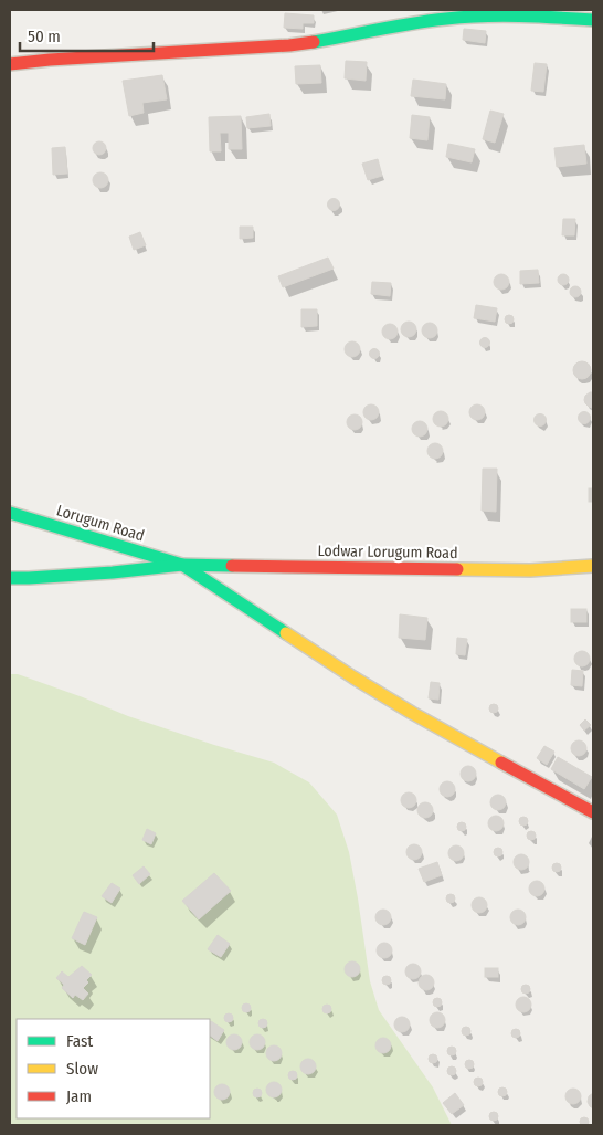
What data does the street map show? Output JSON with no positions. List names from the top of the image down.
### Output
{
  "streets": {
    "street": ["Lorugum Road", "Lodwar Lorugum Road"]
  },
  "crossings": [
    ["Lorugum Road", "Lodwar Lorugum Road"]
  ],
  "legend": ["Fast", "Slow", "Jam"],
  "scale_bar": "50 m"
}
